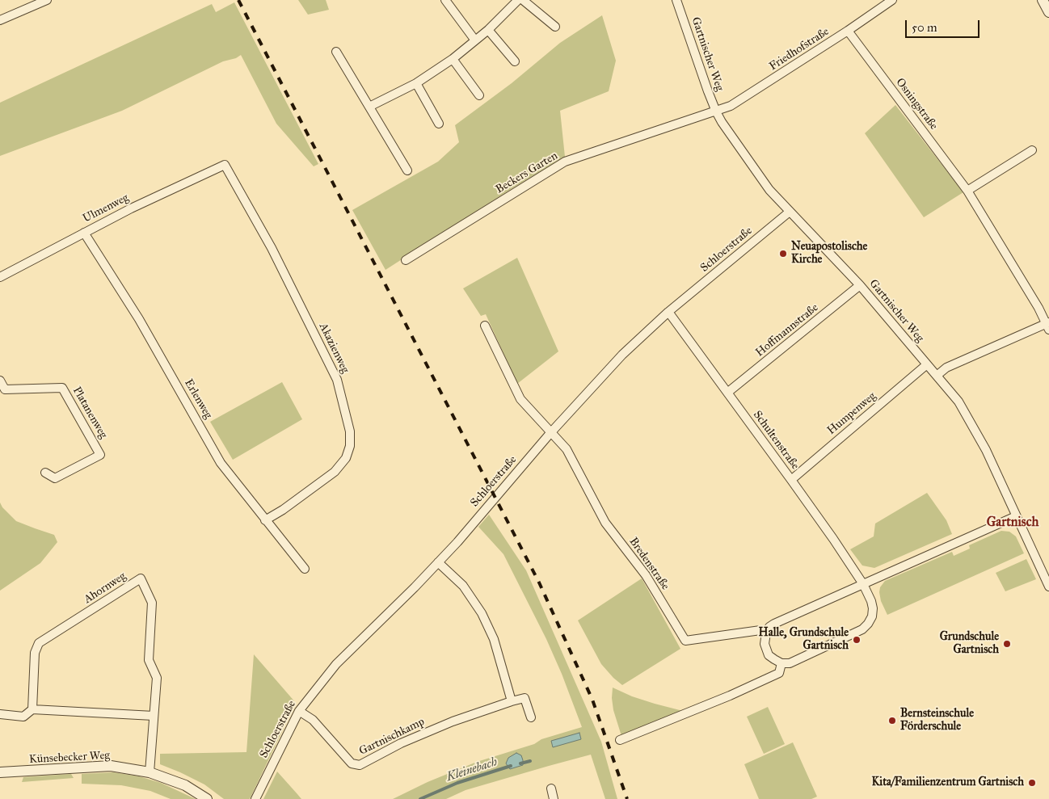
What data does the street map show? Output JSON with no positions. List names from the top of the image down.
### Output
{
  "streets": {
    "street": [
      "Friedhofstraße",
      "Gartnischer Weg",
      "Osningstraße",
      "Beckers Garten",
      "Ulmenweg",
      "Schloerstraße",
      "Hoffmannstraße",
      "Akazienweg",
      "Erlenweg",
      "Platanenweg",
      "Humpenweg",
      "Schultenstraße",
      "Bredenstraße",
      "Ahornweg",
      "Gartnischkamp",
      "Künsebecker Weg"
    ]
  },
  "crossings": [
    ["Friedhofstraße", "Gartnischer Weg"],
    ["Friedhofstraße", "Osningstraße"],
    ["Friedhofstraße", "Beckers Garten"],
    ["Gartnischer Weg", "Beckers Garten"],
    ["Gartnischer Weg", "Schloerstraße"],
    ["Gartnischer Weg", "Hoffmannstraße"],
    ["Gartnischer Weg", "Humpenweg"],
    ["Ulmenweg", "Akazienweg"],
    ["Ulmenweg", "Erlenweg"],
    ["Schloerstraße", "Schultenstraße"],
    ["Schloerstraße", "Bredenstraße"],
    ["Schloerstraße", "Gartnischkamp"],
    ["Hoffmannstraße", "Schultenstraße"],
    ["Akazienweg", "Erlenweg"],
    ["Humpenweg", "Schultenstraße"],
    ["Ahornweg", "Künsebecker Weg"]
  ],
  "districts": ["Gartnisch"],
  "water": ["Kleinebach"],
  "places": [
    "Neuapostolische Kirche",
    "Halle, Grundschule Gartnisch",
    "Grundschule Gartnisch",
    "Bernsteinschule Förderschule",
    "Kita/Familienzentrum Gartnisch"
  ],
  "scale_bar": "50 m"
}
